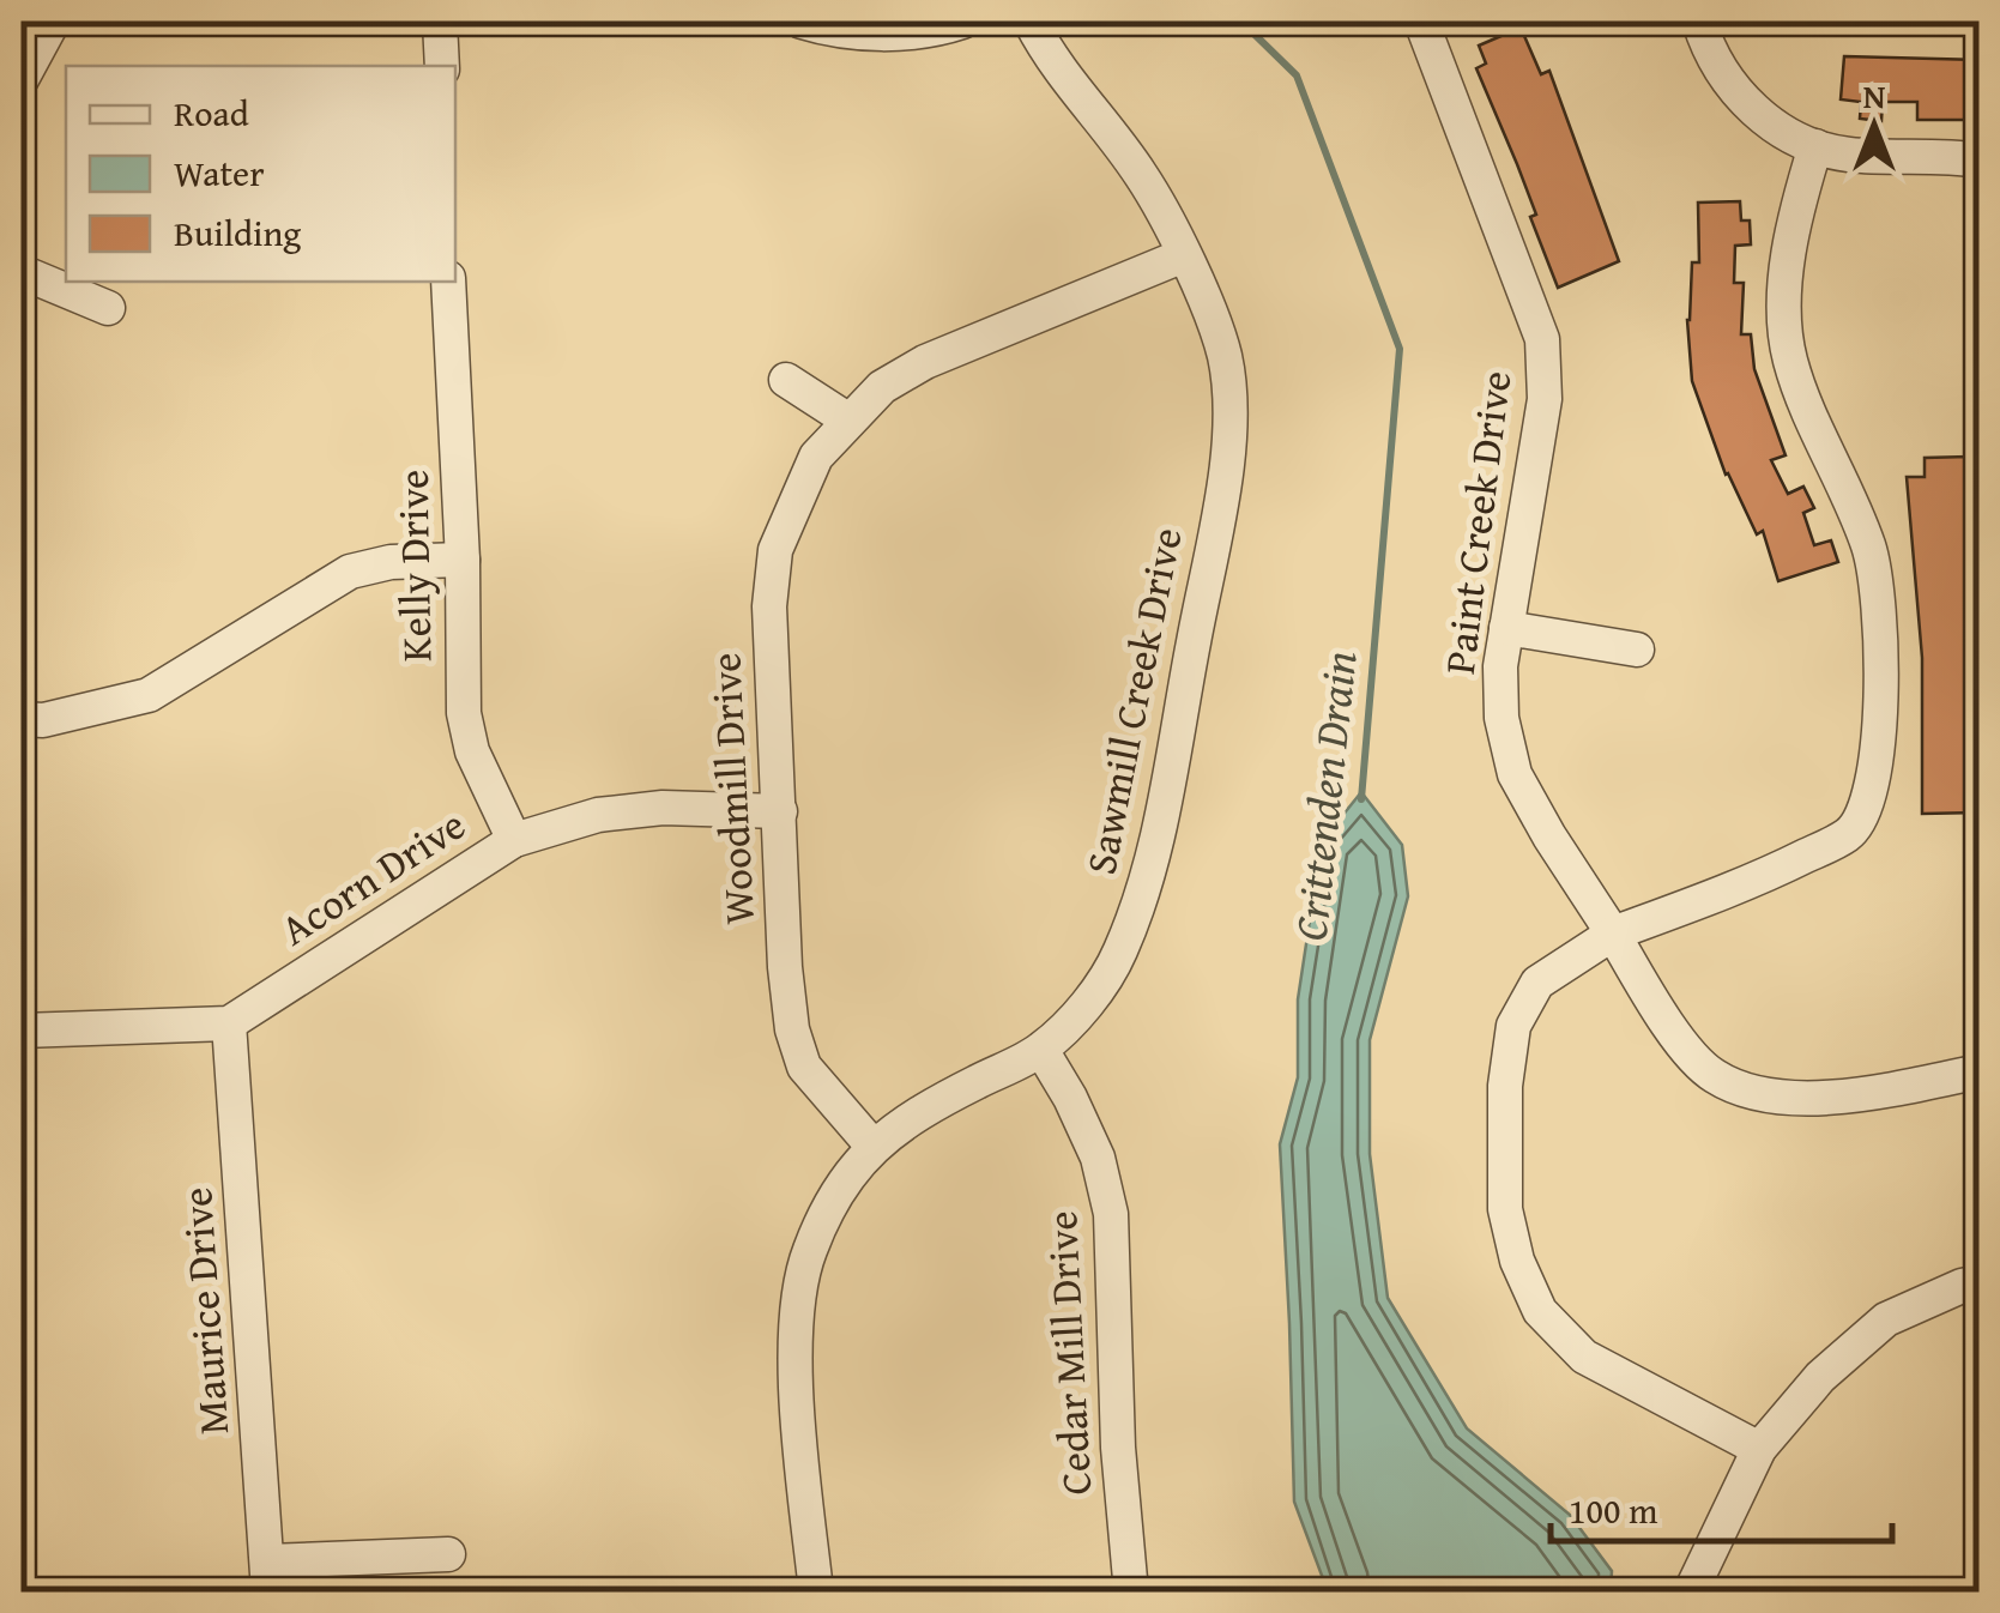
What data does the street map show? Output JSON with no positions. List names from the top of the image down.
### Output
{
  "streets": {
    "street": [
      "Paint Creek Drive",
      "Kelly Drive",
      "Sawmill Creek Drive",
      "Woodmill Drive",
      "Acorn Drive",
      "Maurice Drive",
      "Cedar Mill Drive"
    ]
  },
  "crossings": [
    ["Kelly Drive", "Acorn Drive"],
    ["Sawmill Creek Drive", "Woodmill Drive"],
    ["Sawmill Creek Drive", "Cedar Mill Drive"],
    ["Woodmill Drive", "Acorn Drive"],
    ["Acorn Drive", "Maurice Drive"]
  ],
  "water": ["Crittenden Drain"],
  "legend": ["Road", "Water", "Building"],
  "scale_bar": "100 m",
  "north": "top"
}
